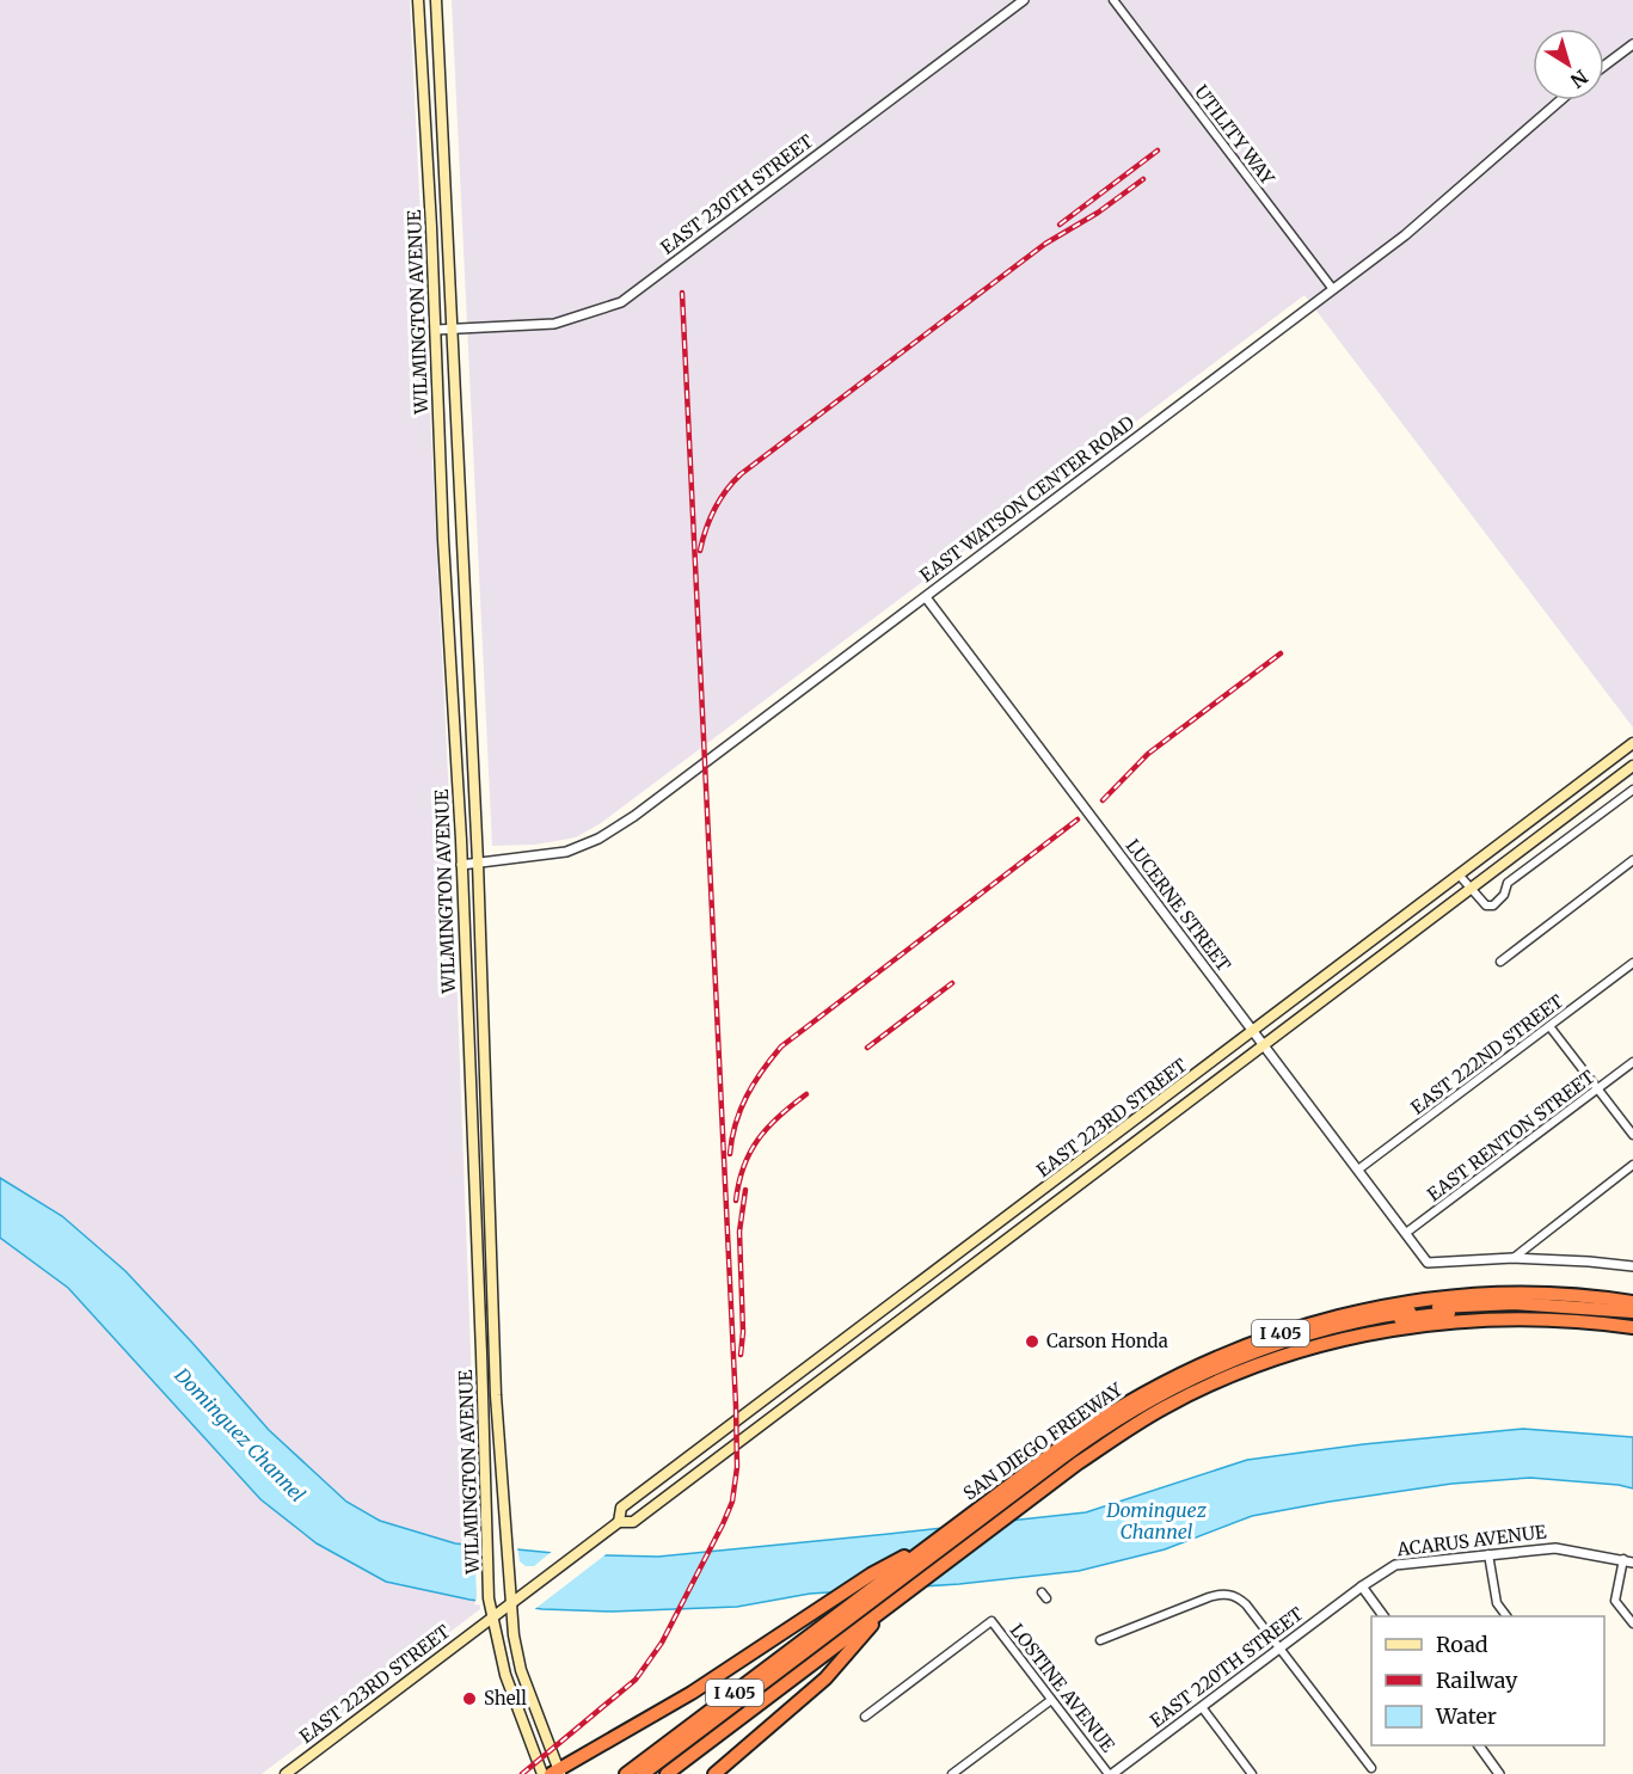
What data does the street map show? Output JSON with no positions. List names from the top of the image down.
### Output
{
  "streets": {
    "highway": ["I 405", "SAN DIEGO FREEWAY"],
    "main road": ["WILMINGTON AVENUE", "EAST 223RD STREET"],
    "street": [
      "UTILITY WAY",
      "EAST 230TH STREET",
      "EAST WATSON CENTER ROAD",
      "LUCERNE STREET",
      "EAST 222ND STREET",
      "EAST RENTON STREET",
      "ACARUS AVENUE",
      "EAST 220TH STREET",
      "LOSTINE AVENUE"
    ]
  },
  "crossings": [
    ["UTILITY WAY", "EAST WATSON CENTER ROAD"],
    ["EAST 230TH STREET", "WILMINGTON AVENUE"],
    ["WILMINGTON AVENUE", "EAST WATSON CENTER ROAD"],
    ["WILMINGTON AVENUE", "EAST 223RD STREET"],
    ["EAST WATSON CENTER ROAD", "LUCERNE STREET"],
    ["LUCERNE STREET", "EAST 222ND STREET"],
    ["LUCERNE STREET", "EAST 223RD STREET"],
    ["LUCERNE STREET", "EAST RENTON STREET"],
    ["ACARUS AVENUE", "EAST 220TH STREET"],
    ["EAST 220TH STREET", "LOSTINE AVENUE"]
  ],
  "water": ["Dominguez Channel"],
  "places": ["Carson Honda", "Shell"],
  "legend": ["Road", "Railway", "Water"],
  "north": "bottom right"
}
